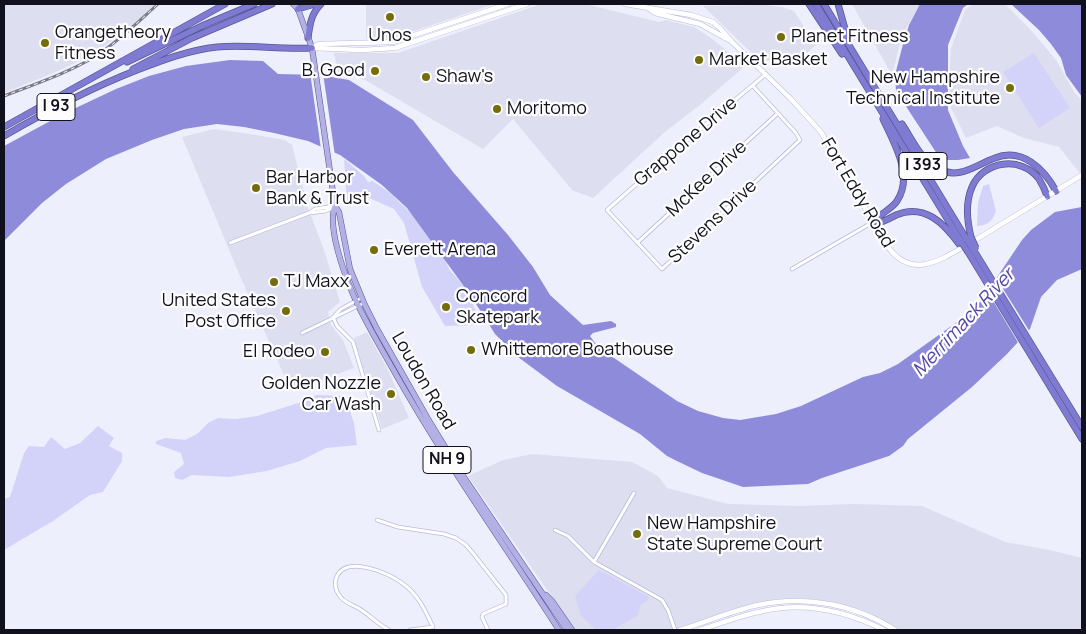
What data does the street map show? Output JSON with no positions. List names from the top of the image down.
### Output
{
  "streets": {
    "highway": ["I 93", "I 393"],
    "main road": ["Loudon Road", "NH 9"],
    "street": [
      "Grappone Drive",
      "McKee Drive",
      "Fort Eddy Road",
      "Stevens Drive"
    ]
  },
  "crossings": [
    ["Grappone Drive", "Fort Eddy Road"],
    ["Grappone Drive", "Stevens Drive"],
    ["McKee Drive", "Stevens Drive"]
  ],
  "water": ["Merrimack River"],
  "places": [
    "Unos",
    "Planet Fitness",
    "Orangetheory Fitness",
    "Market Basket",
    "B. Good",
    "Shaw's",
    "New Hampshire Technical Institute",
    "Moritomo",
    "Bar Harbor Bank & Trust",
    "Everett Arena",
    "TJ Maxx",
    "Concord Skatepark",
    "United States Post Office",
    "Whittemore Boathouse",
    "El Rodeo",
    "Golden Nozzle Car Wash",
    "New Hampshire State Supreme Court"
  ]
}
